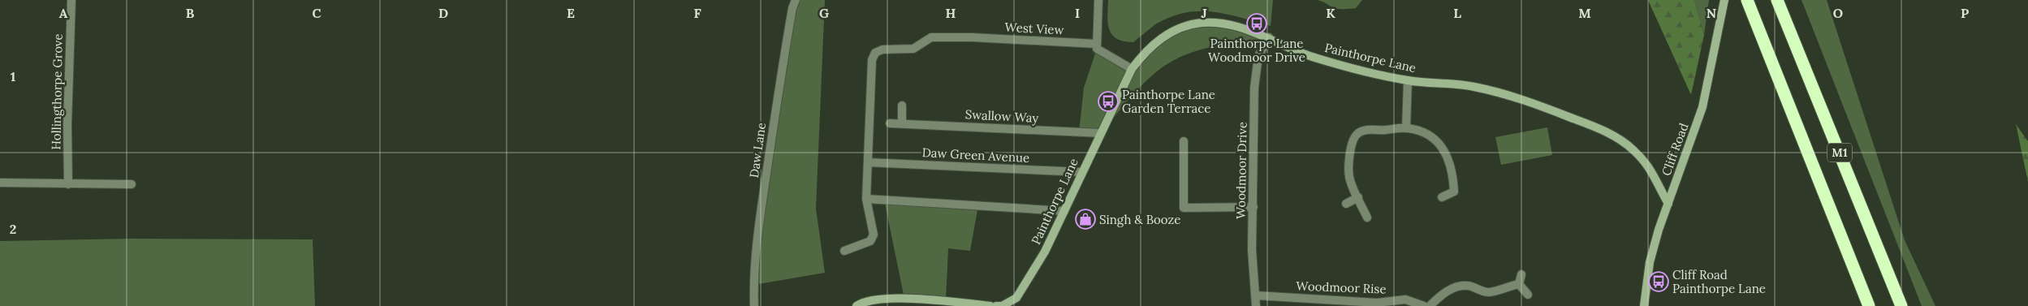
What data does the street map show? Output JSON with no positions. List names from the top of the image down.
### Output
{
  "streets": {
    "highway": ["M1"],
    "street": [
      "West View",
      "Painthorpe Lane",
      "Hollingthorpe Grove",
      "Swallow Way",
      "Cliff Road",
      "Daw Lane",
      "Daw Green Avenue",
      "Woodmoor Drive",
      "Woodmoor Rise"
    ]
  },
  "crossings": [
    ["West View", "Daw Green Avenue"],
    ["Painthorpe Lane", "Swallow Way"],
    ["Painthorpe Lane", "Cliff Road"],
    ["Painthorpe Lane", "Daw Green Avenue"],
    ["Painthorpe Lane", "Woodmoor Drive"],
    ["Woodmoor Drive", "Woodmoor Rise"]
  ],
  "places": {
    "bus stop": ["Painthorpe Lane Woodmoor Drive", "Painthorpe Lane Garden Terrace", "Cliff Road Painthorpe Lane"],
    "shop": ["Singh & Booze"]
  },
  "grid": {
    "columns": [
      "A",
      "B",
      "C",
      "D",
      "E",
      "F",
      "G",
      "H",
      "I",
      "J",
      "K",
      "L",
      "M",
      "N",
      "O",
      "P"
    ],
    "rows": ["1", "2"]
  }
}
